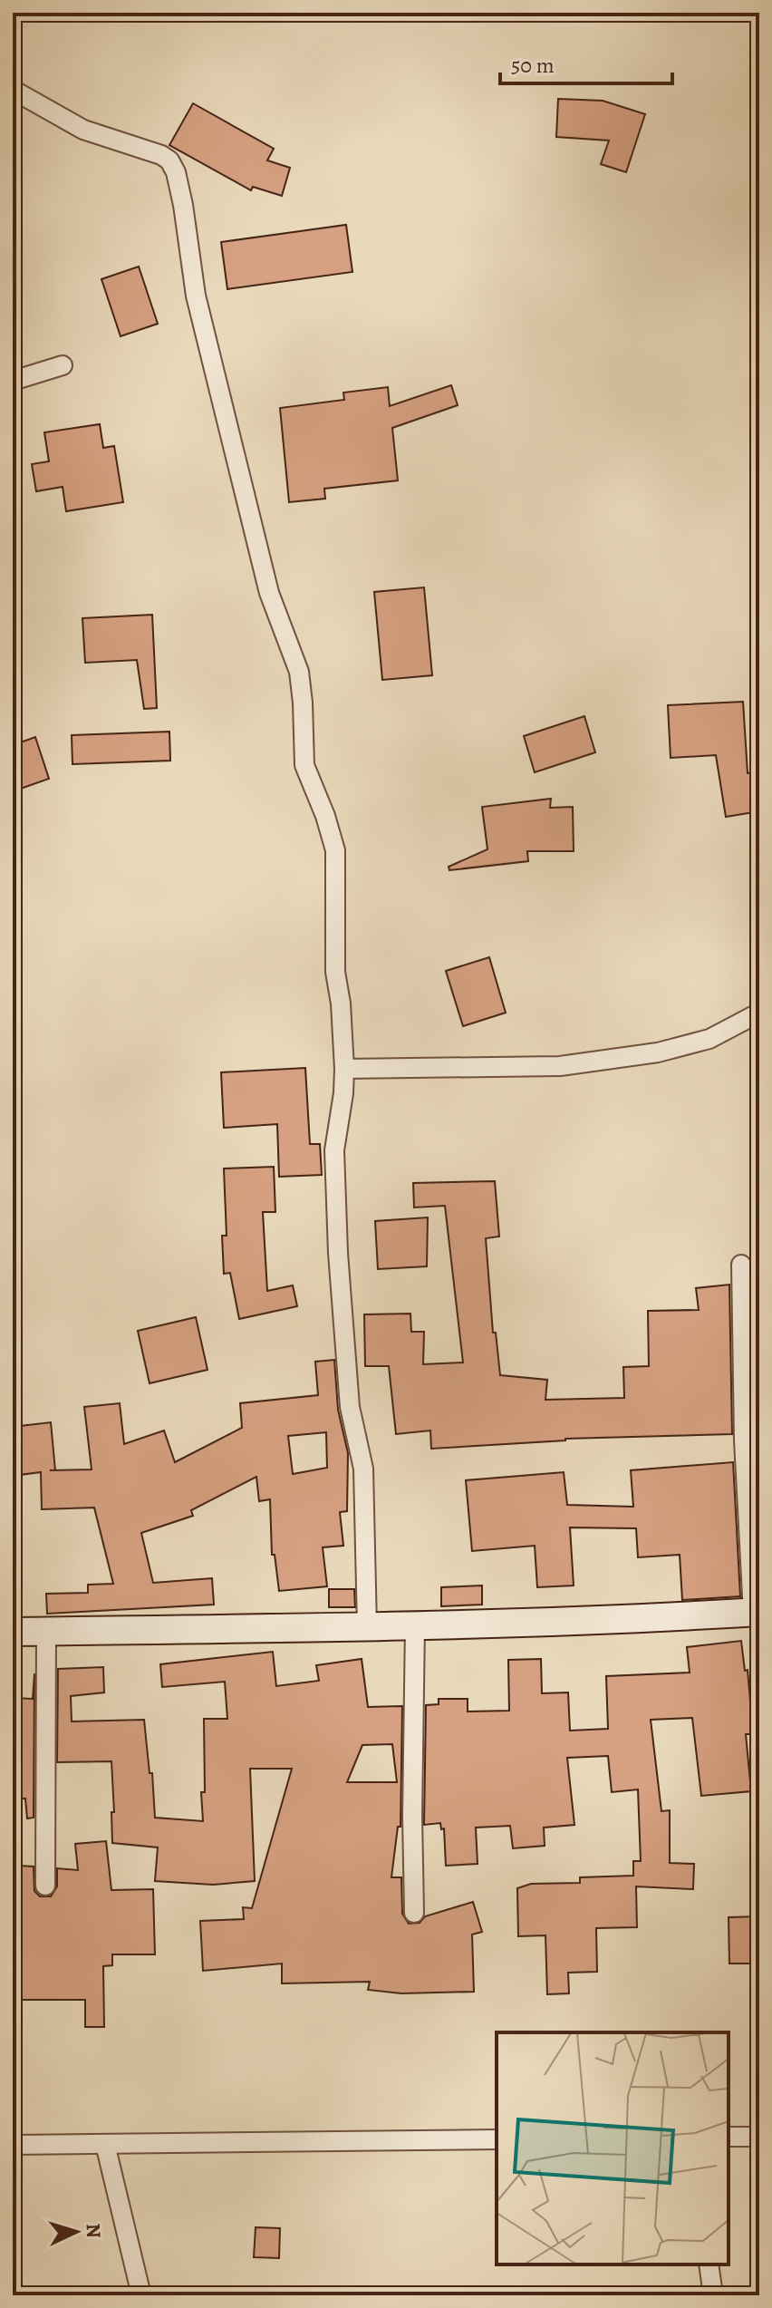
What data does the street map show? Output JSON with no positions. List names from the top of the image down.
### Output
{
  "scale_bar": "50 m",
  "north": "right"
}
